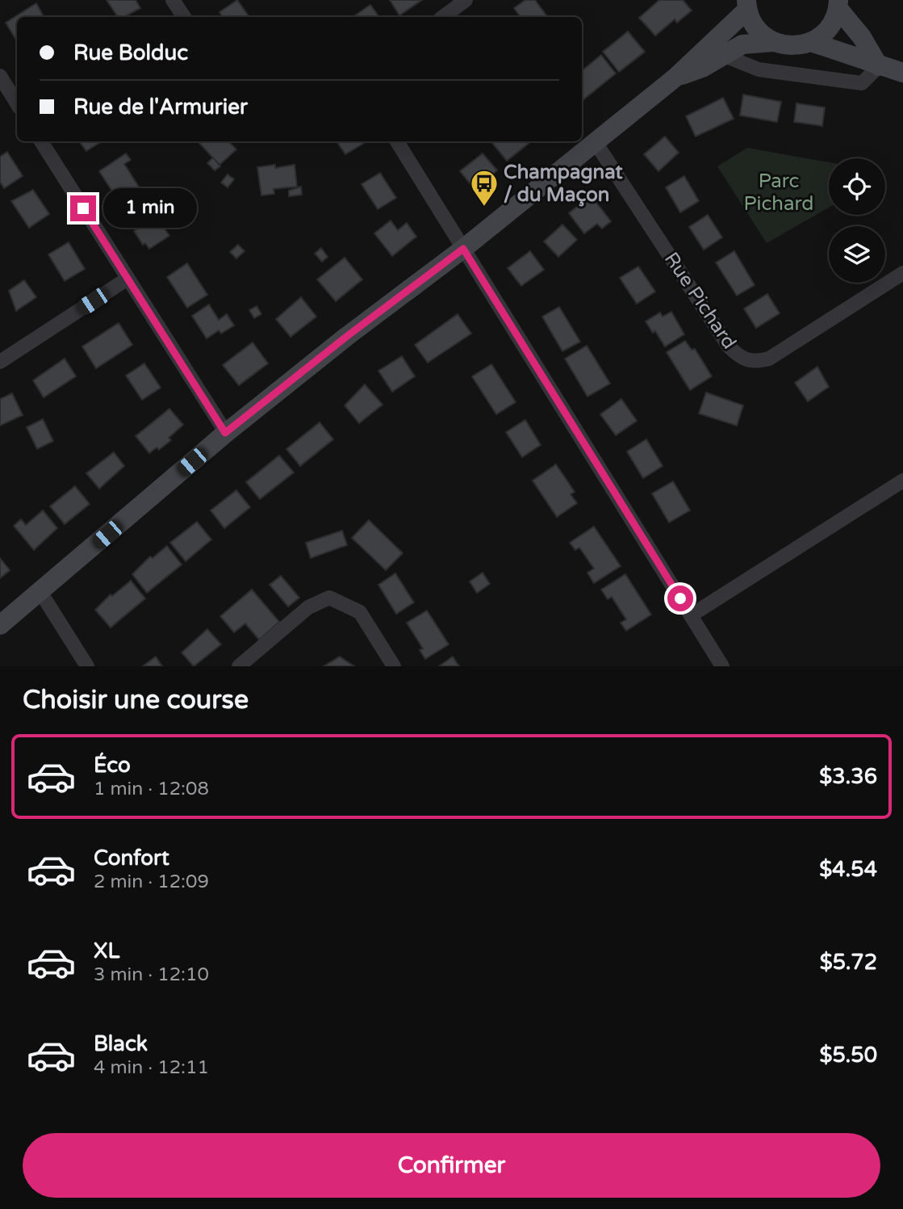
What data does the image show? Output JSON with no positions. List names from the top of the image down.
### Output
{
  "streets": {
    "street": ["Rue Pichard"]
  },
  "parks": ["Parc Pichard"],
  "places": {
    "bus stop": ["Champagnat / du Maçon"]
  },
  "page": {
    "banner": ["Rue Bolduc", "Rue de l'Armurier"],
    "bubble": "1 min",
    "heading": "Choisir une course",
    "list": [
      {
        "name": "Éco",
        "note": "1 min · 12:08",
        "value": "$3.36"
      },
      {
        "name": "Confort",
        "note": "2 min · 12:09",
        "value": "$4.54"
      },
      {
        "name": "XL",
        "note": "3 min · 12:10",
        "value": "$5.72"
      },
      {
        "name": "Black",
        "note": "4 min · 12:11",
        "value": "$5.50"
      }
    ],
    "buttons": "Confirmer"
  }
}
